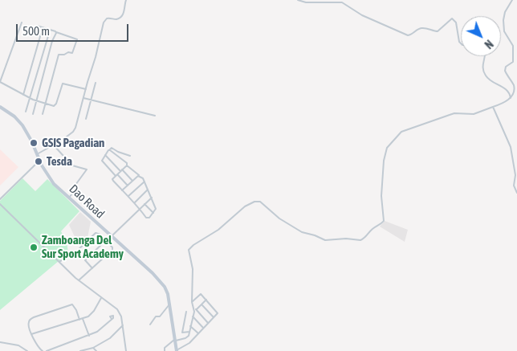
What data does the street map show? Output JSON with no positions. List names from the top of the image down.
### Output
{
  "streets": {
    "street": ["Dao Road"]
  },
  "places": ["GSIS Pagadian", "Tesda", "Zamboanga Del Sur Sport Academy"],
  "scale_bar": "500 m",
  "north": "bottom right"
}
